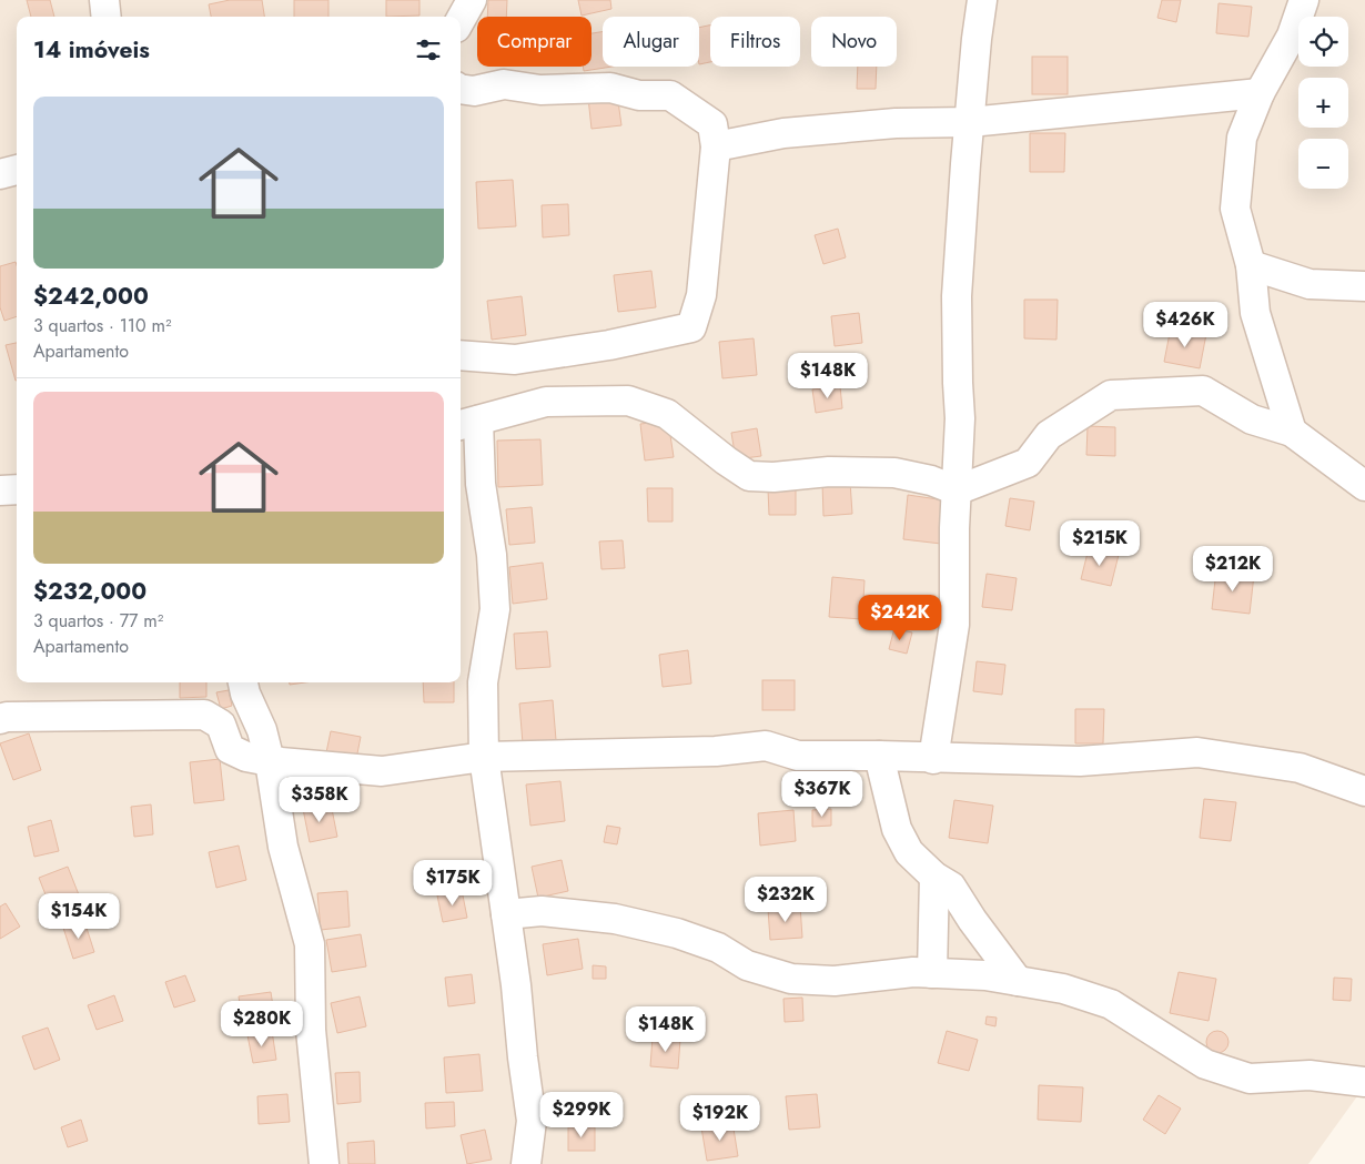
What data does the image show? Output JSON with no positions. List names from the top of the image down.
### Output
{
  "page": {
    "map_buttons": ["+", "−"],
    "chip": [
      "Comprar",
      "Alugar",
      "Filtros",
      "Novo"
    ],
    "heading": "14 imóveis",
    "list": [
      {
        "name": "$242,000",
        "note": "3 quartos · 110 m² · Apartamento"
      },
      {
        "name": "$232,000",
        "note": "3 quartos · 77 m² · Apartamento"
      }
    ],
    "price": [
      "$426K",
      "$148K",
      "$215K",
      "$212K",
      "$242K",
      "$367K",
      "$358K",
      "$175K",
      "$232K",
      "$154K",
      "$280K",
      "$148K",
      "$299K",
      "$192K"
    ]
  }
}
